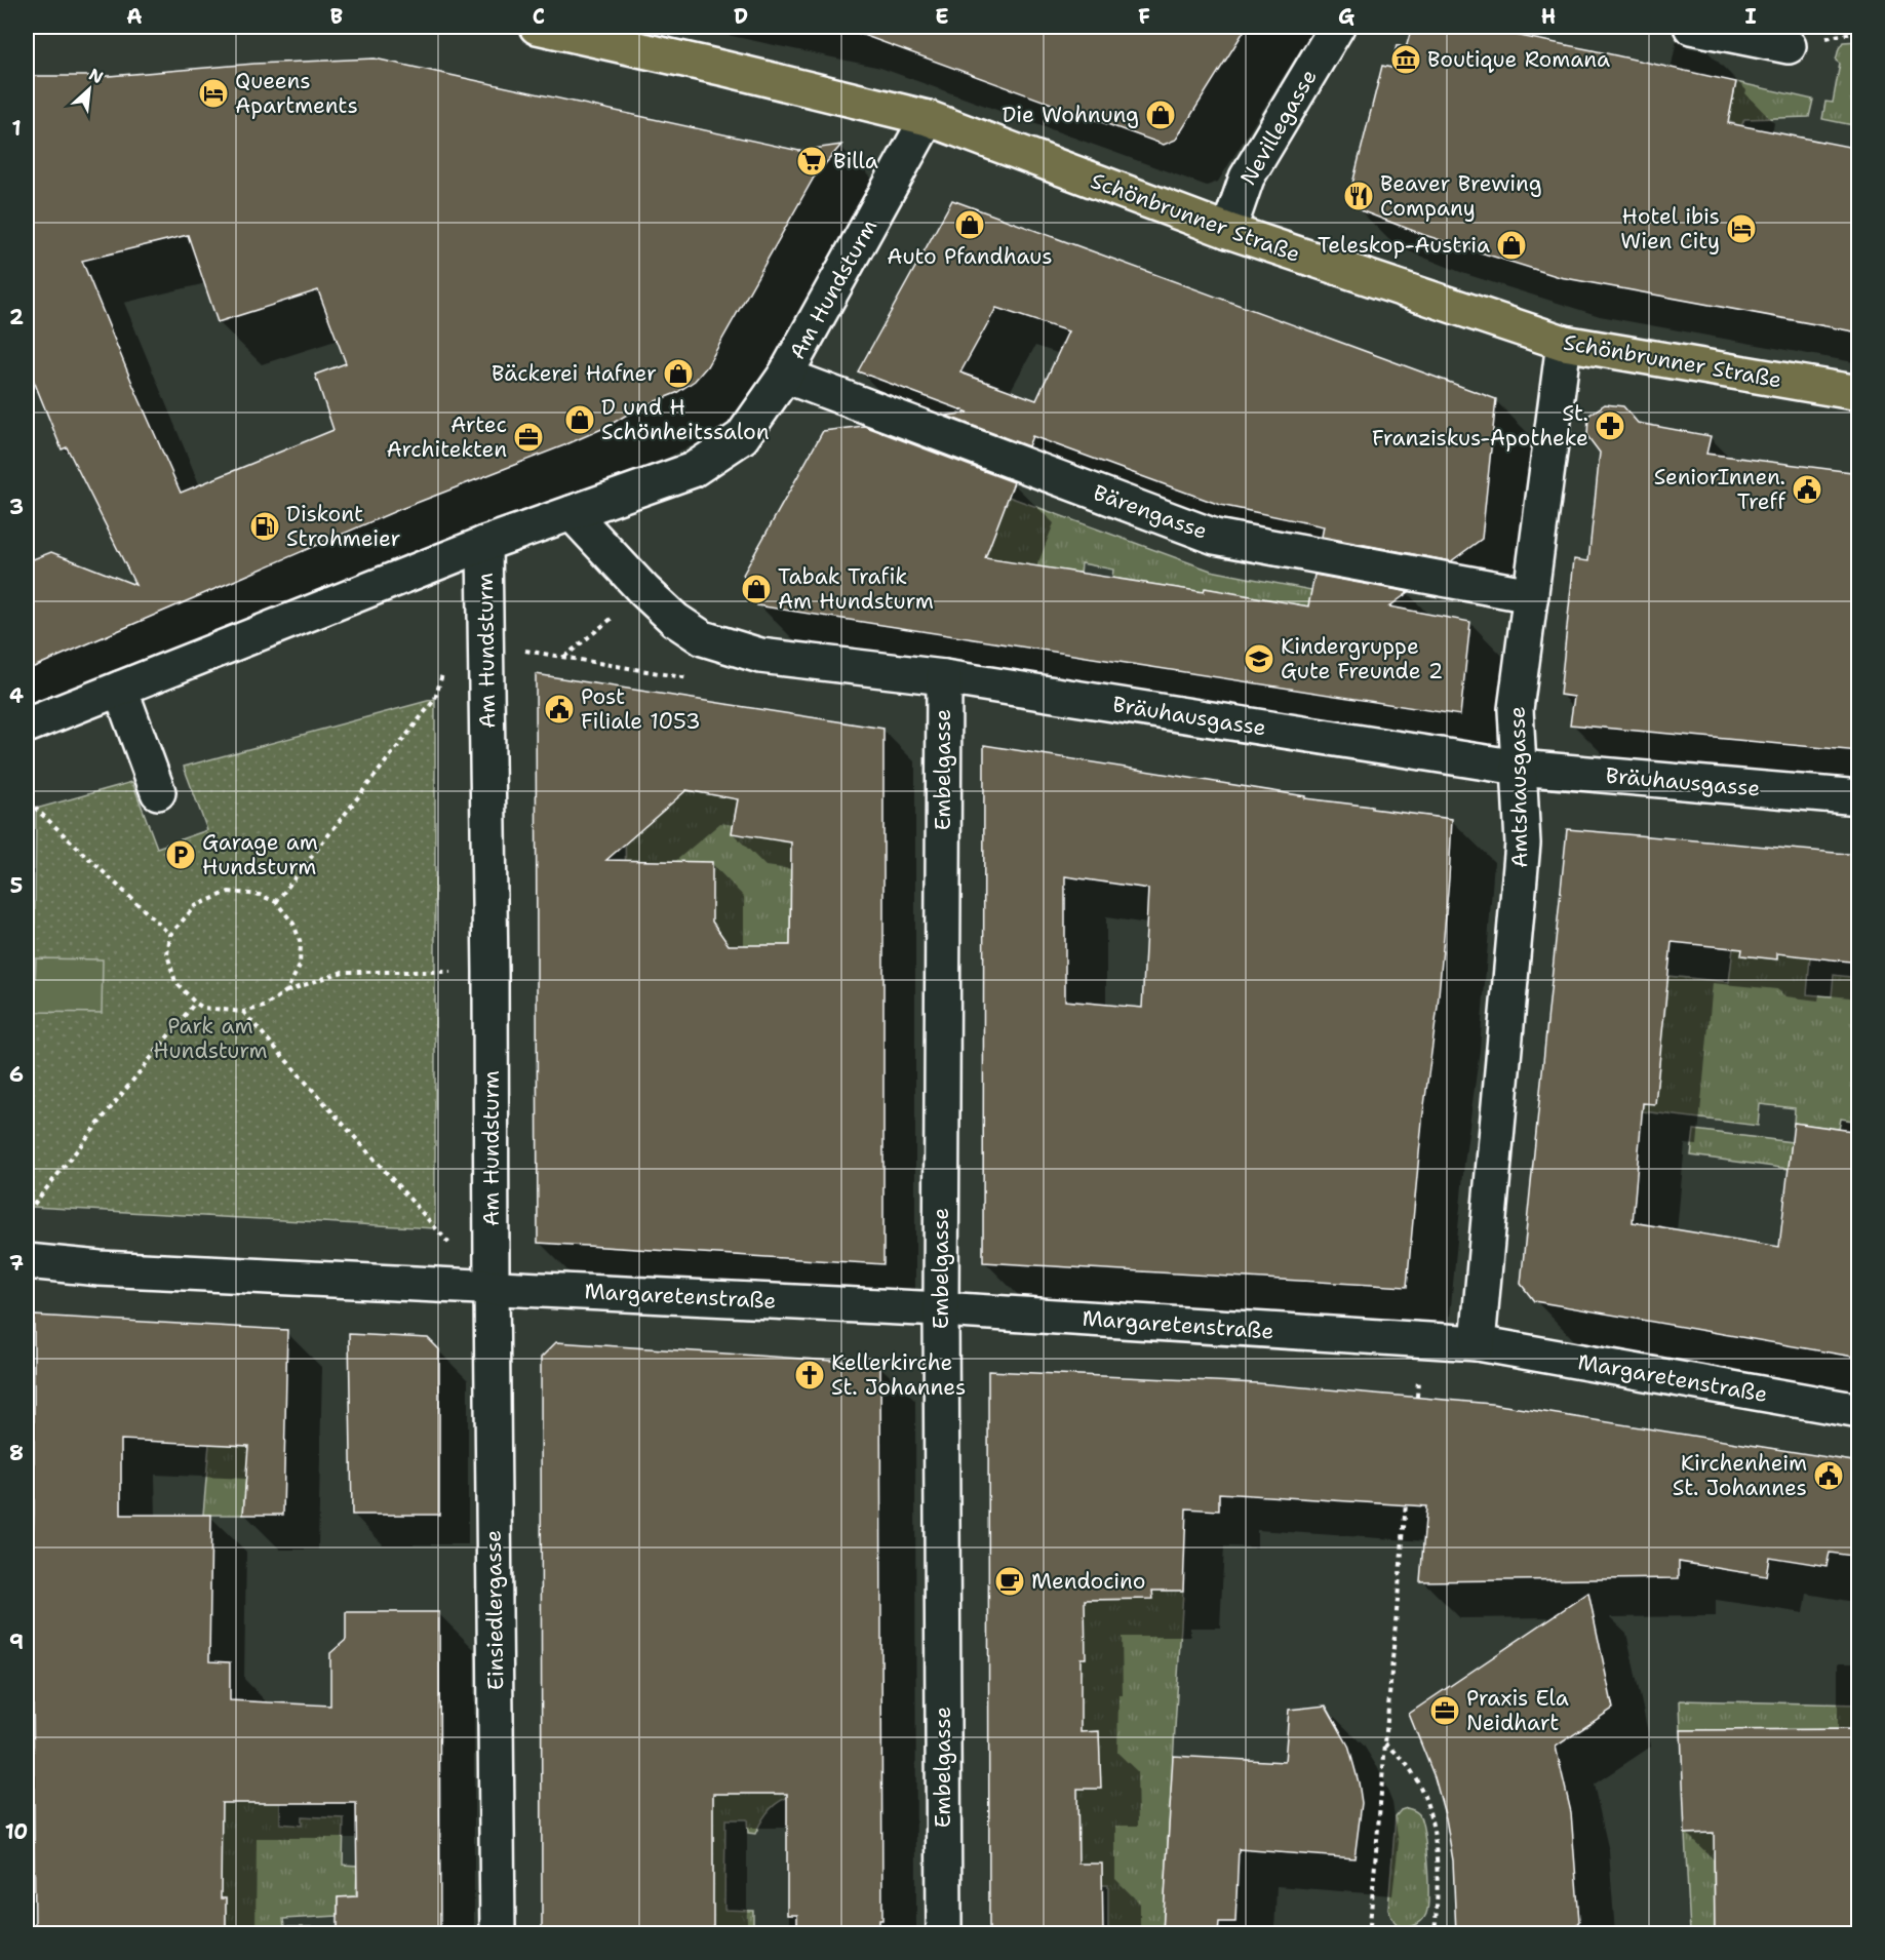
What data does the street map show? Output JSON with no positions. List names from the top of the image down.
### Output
{
  "streets": {
    "main road": ["Schönbrunner Straße"],
    "street": [
      "Nevillegasse",
      "Am Hundsturm",
      "Bärengasse",
      "Bräuhausgasse",
      "Embelgasse",
      "Amtshausgasse",
      "Margaretenstraße",
      "Einsiedlergasse"
    ]
  },
  "crossings": [
    ["Nevillegasse", "Schönbrunner Straße"],
    ["Schönbrunner Straße", "Am Hundsturm"],
    ["Schönbrunner Straße", "Amtshausgasse"],
    ["Am Hundsturm", "Bärengasse"],
    ["Am Hundsturm", "Bräuhausgasse"],
    ["Am Hundsturm", "Margaretenstraße"],
    ["Am Hundsturm", "Einsiedlergasse"],
    ["Bärengasse", "Amtshausgasse"],
    ["Bräuhausgasse", "Embelgasse"],
    ["Bräuhausgasse", "Amtshausgasse"],
    ["Embelgasse", "Margaretenstraße"],
    ["Amtshausgasse", "Margaretenstraße"],
    ["Margaretenstraße", "Einsiedlergasse"]
  ],
  "parks": ["Park am Hundsturm"],
  "places": {
    "museum": ["Boutique Romana"],
    "hotel": ["Queens Apartments", "Hotel ibis Wien City"],
    "shop": [
      "Die Wohnung",
      "Auto Pfandhaus",
      "Teleskop-Austria",
      "Bäckerei Hafner",
      "D und H Schönheitssalon",
      "Tabak Trafik Am Hundsturm"
    ],
    "supermarket": ["Billa"],
    "restaurant": ["Beaver Brewing Company"],
    "pharmacy": ["St. Franziskus-Apotheke"],
    "office": ["Artec Architekten", "Praxis Ela Neidhart"],
    "public building": ["SeniorInnen. Treff", "Post Filiale 1053", "Kirchenheim St. Johannes"],
    "fuel station": ["Diskont Strohmeier"],
    "school or university": ["Kindergruppe Gute Freunde 2"],
    "parking": ["Garage am Hundsturm"],
    "church": ["Kellerkirche St. Johannes"],
    "cafe": ["Mendocino"]
  },
  "north": "top right",
  "grid": {
    "columns": [
      "A",
      "B",
      "C",
      "D",
      "E",
      "F",
      "G",
      "H",
      "I"
    ],
    "rows": [
      "1",
      "2",
      "3",
      "4",
      "5",
      "6",
      "7",
      "8",
      "9",
      "10"
    ]
  }
}
